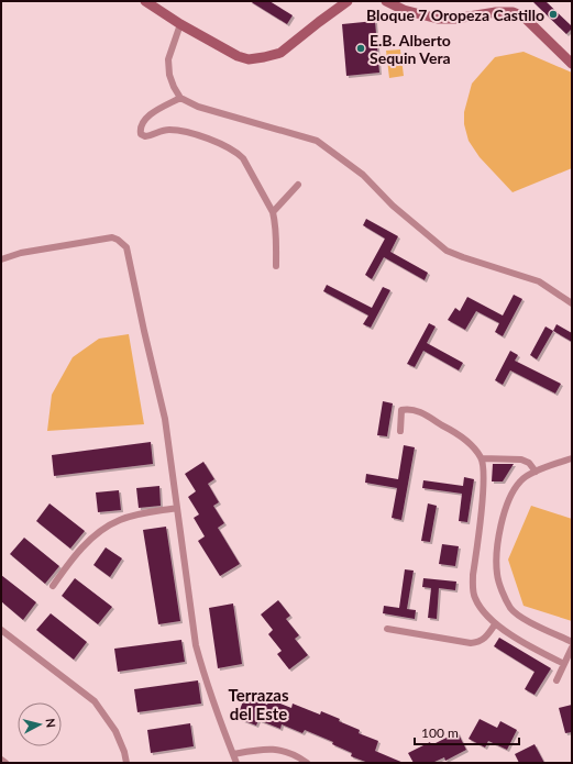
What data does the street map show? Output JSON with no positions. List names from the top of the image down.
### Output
{
  "districts": ["Terrazas del Este"],
  "places": ["Bloque 7 Oropeza Castillo", "E.B. Alberto Sequin Vera"],
  "scale_bar": "100 m",
  "north": "right"
}
